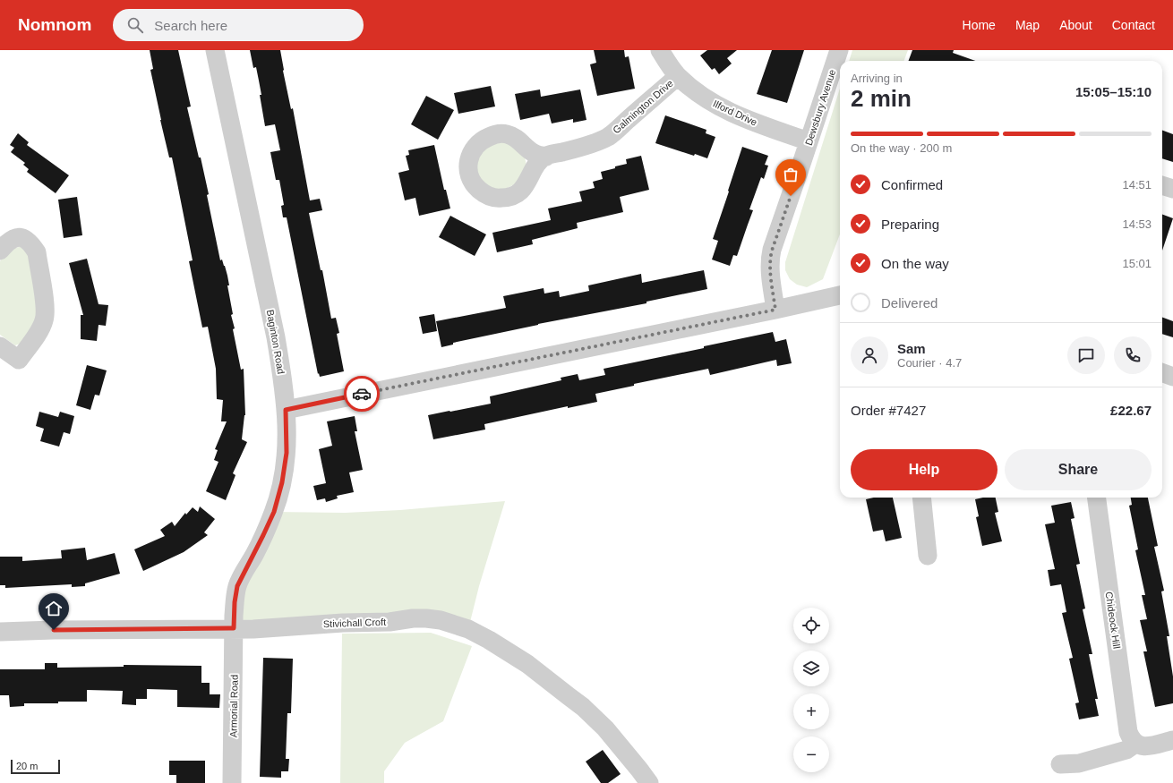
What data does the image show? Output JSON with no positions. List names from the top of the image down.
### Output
{
  "streets": {
    "street": [
      "Galmington Drive",
      "Dewsbury Avenue",
      "Ilford Drive",
      "Baginton Road",
      "Chideock Hill",
      "Stivichall Croft",
      "Armorial Road"
    ]
  },
  "crossings": [
    ["Galmington Drive", "Ilford Drive"],
    ["Dewsbury Avenue", "Ilford Drive"],
    ["Baginton Road", "Stivichall Croft"],
    ["Baginton Road", "Armorial Road"],
    ["Stivichall Croft", "Armorial Road"]
  ],
  "scale_bar": "20 m",
  "page": {
    "header": "Nomnom",
    "search": "Search here",
    "nav": [
      "Home",
      "Map",
      "About",
      "Contact"
    ],
    "heading": ["2 min", "Arriving in", "15:05–15:10"],
    "panel": [
      "Sam",
      "Courier · 4.7",
      "Order #7427",
      "£22.67"
    ],
    "bar": "On the way · 200 m",
    "list": [
      ["Confirmed", "14:51"],
      ["Preparing", "14:53"],
      ["On the way", "15:01"],
      "Delivered"
    ],
    "buttons": ["Help", "Share"],
    "map_buttons": ["+", "−"],
    "scale": "20 m"
  }
}
